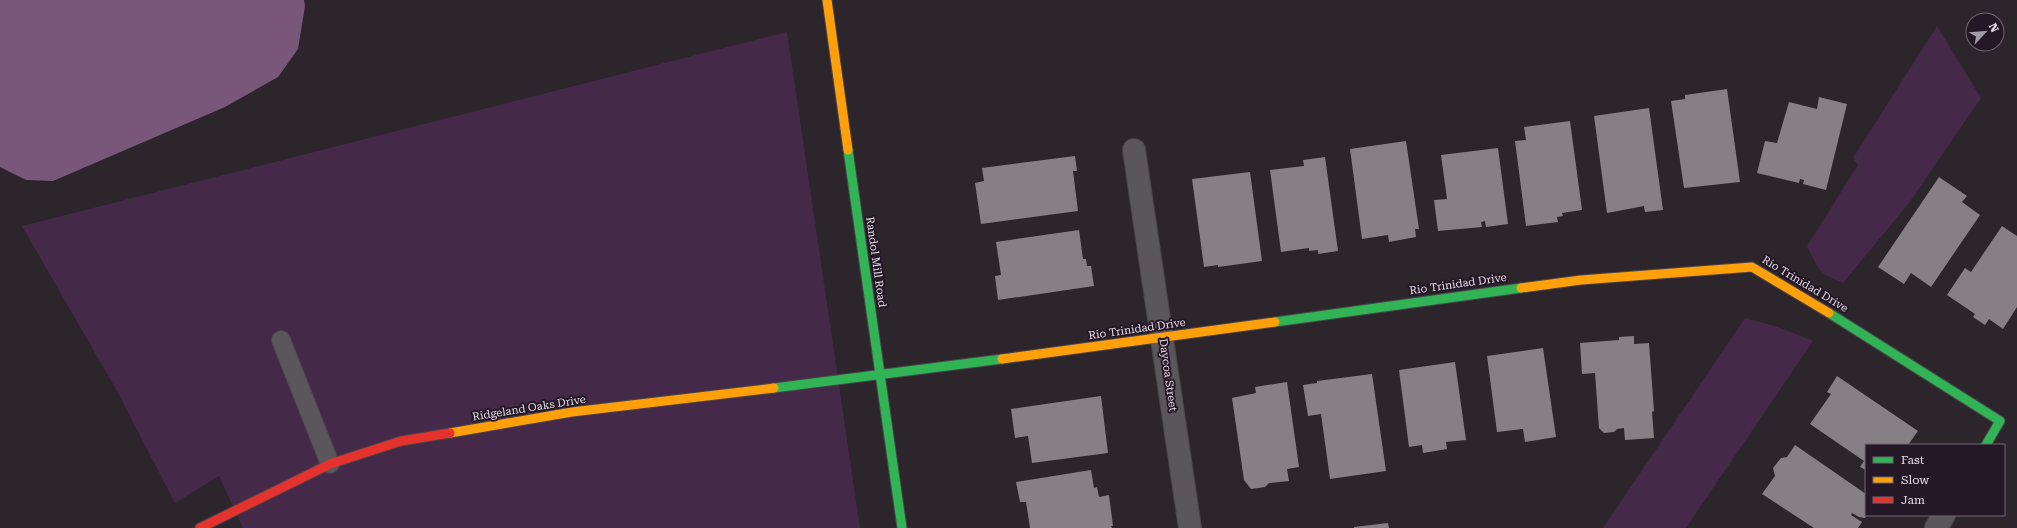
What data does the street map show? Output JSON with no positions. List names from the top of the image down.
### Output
{
  "streets": {
    "street": [
      "Randol Mill Road",
      "Rio Trinidad Drive",
      "Daycoa Street",
      "Ridgeland Oaks Drive"
    ]
  },
  "crossings": [
    ["Randol Mill Road", "Rio Trinidad Drive"],
    ["Randol Mill Road", "Ridgeland Oaks Drive"],
    ["Rio Trinidad Drive", "Daycoa Street"],
    ["Rio Trinidad Drive", "Ridgeland Oaks Drive"]
  ],
  "legend": ["Fast", "Slow", "Jam"],
  "north": "top right"
}
